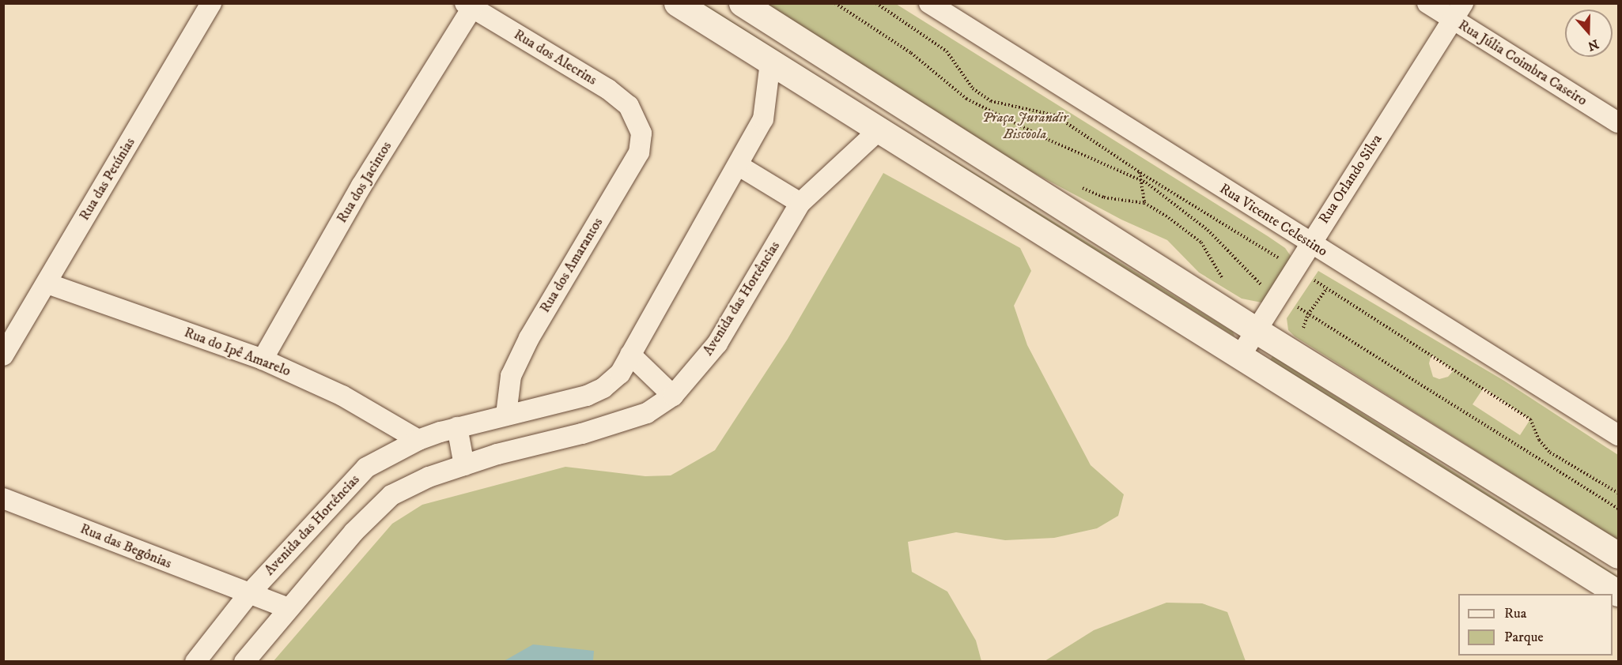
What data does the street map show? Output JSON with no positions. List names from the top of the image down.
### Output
{
  "streets": {
    "street": [
      "Rua dos Alecrins",
      "Rua Júlia Coimbra Caseiro",
      "Rua das Petúnias",
      "Rua Orlando Silva",
      "Rua dos Jacintos",
      "Rua Vicente Celestino",
      "Rua dos Amarantos",
      "Avenida das Hortências",
      "Rua do Ipê Amarelo",
      "Rua das Begônias"
    ]
  },
  "crossings": [
    ["Rua dos Alecrins", "Rua dos Jacintos"],
    ["Rua dos Alecrins", "Rua dos Amarantos"],
    ["Rua Júlia Coimbra Caseiro", "Rua Orlando Silva"],
    ["Rua das Petúnias", "Rua do Ipê Amarelo"],
    ["Rua Orlando Silva", "Rua Vicente Celestino"],
    ["Rua dos Jacintos", "Rua do Ipê Amarelo"],
    ["Rua dos Amarantos", "Avenida das Hortências"],
    ["Avenida das Hortências", "Rua do Ipê Amarelo"],
    ["Avenida das Hortências", "Rua das Begônias"]
  ],
  "parks": ["Praça Jurandir Biscoola"],
  "legend": ["Rua", "Parque"],
  "north": "bottom"
}
